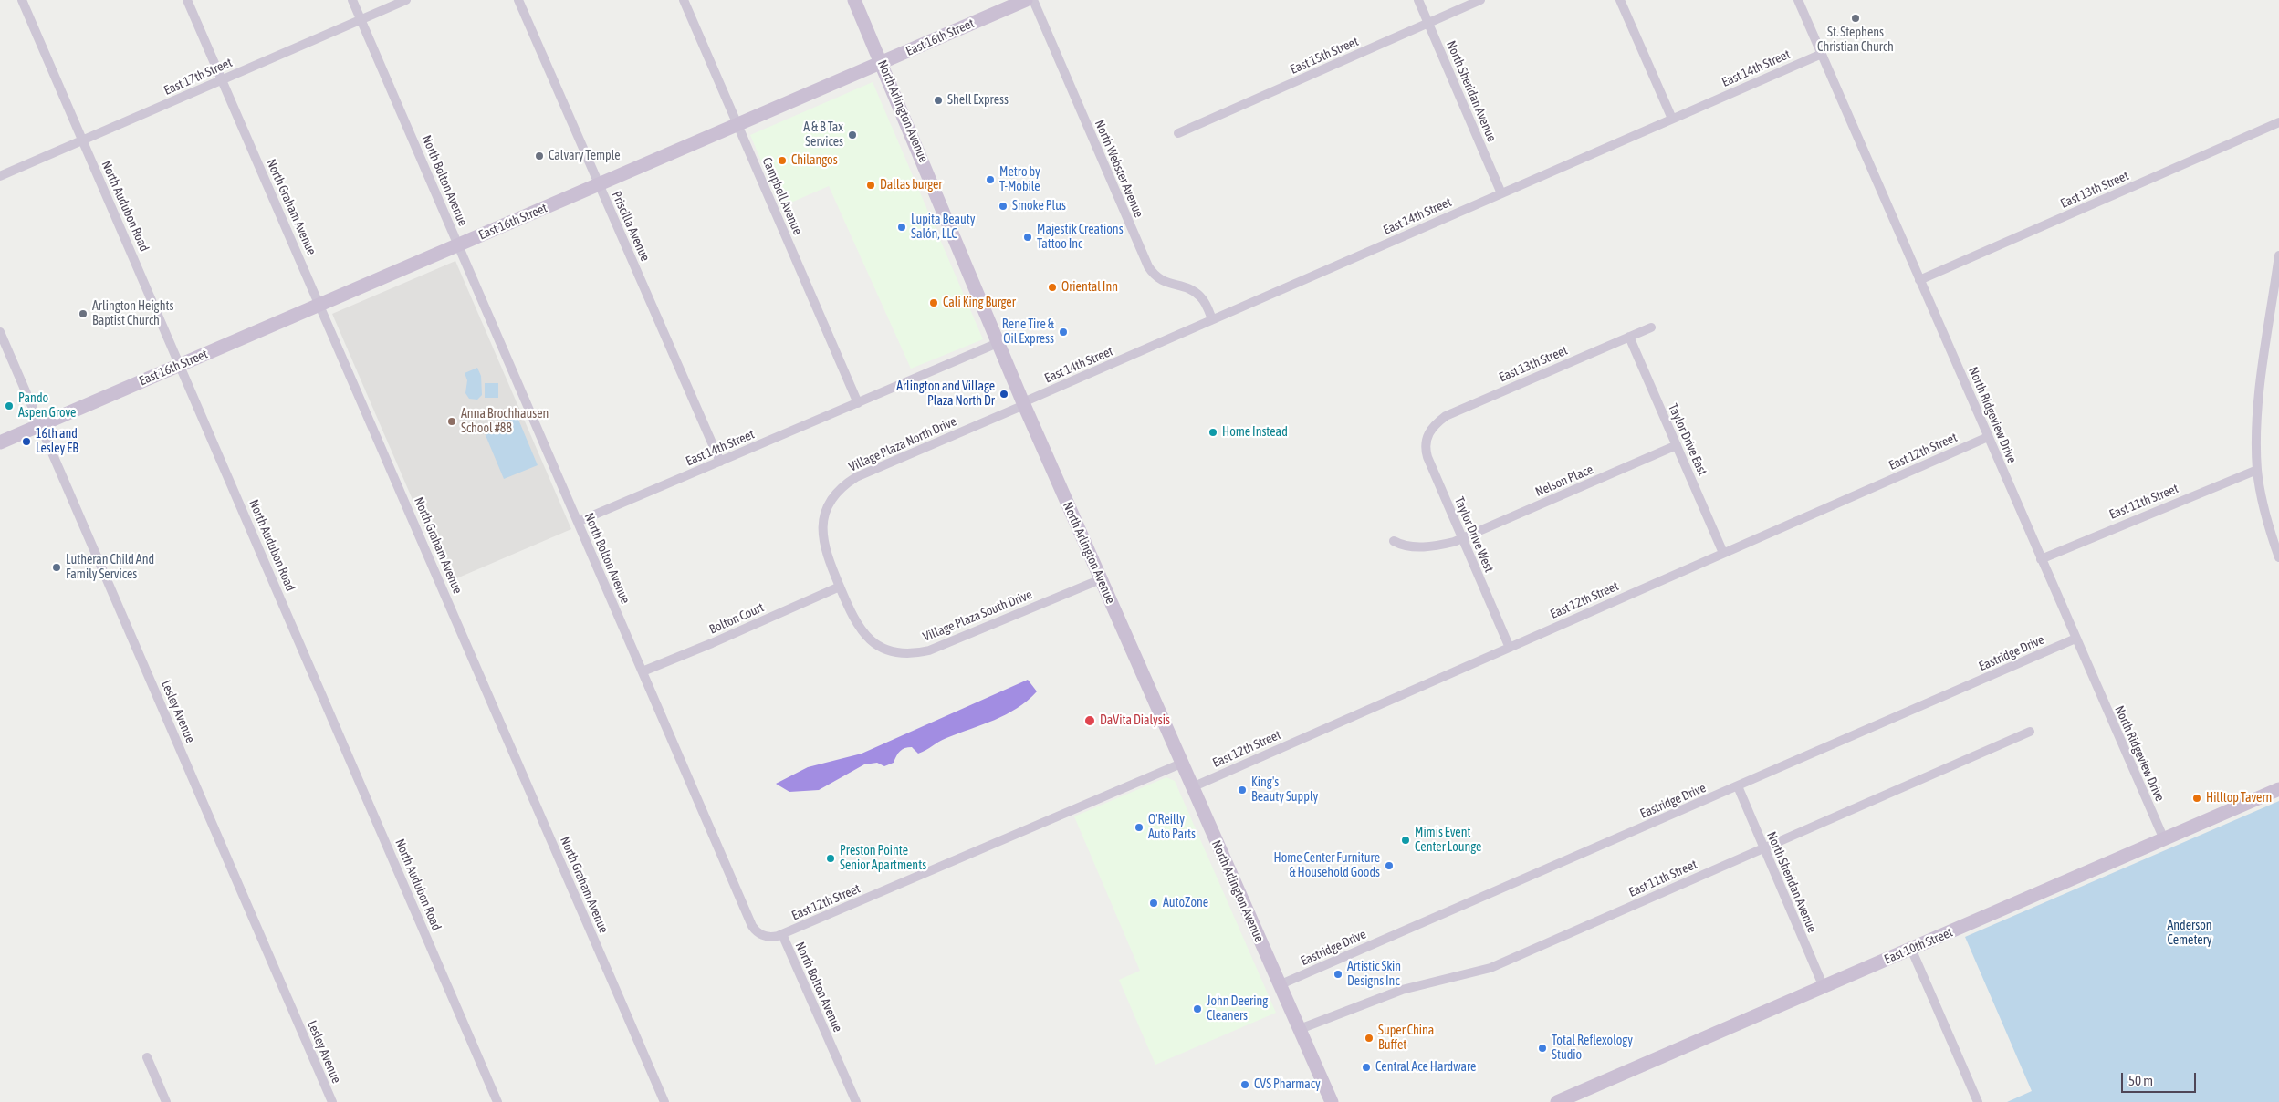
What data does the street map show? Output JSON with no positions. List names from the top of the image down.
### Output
{
  "streets": {
    "main road": ["East 16th Street", "North Arlington Avenue", "East 10th Street"],
    "street": [
      "East 15th Street",
      "East 14th Street",
      "East 17th Street",
      "North Sheridan Avenue",
      "North Webster Avenue",
      "North Bolton Avenue",
      "East 13th Street",
      "Campbell Avenue",
      "North Audubon Road",
      "North Graham Avenue",
      "Priscilla Avenue",
      "North Ridgeview Drive",
      "Taylor Drive East",
      "Village Plaza North Drive",
      "East 12th Street",
      "Nelson Place",
      "East 11th Street",
      "Taylor Drive West",
      "Village Plaza South Drive",
      "Bolton Court",
      "Eastridge Drive",
      "Lesley Avenue"
    ]
  },
  "crossings": [
    ["East 16th Street", "North Arlington Avenue"],
    ["East 16th Street", "North Bolton Avenue"],
    ["East 16th Street", "Campbell Avenue"],
    ["East 16th Street", "North Audubon Road"],
    ["East 16th Street", "North Graham Avenue"],
    ["East 16th Street", "Priscilla Avenue"],
    ["East 16th Street", "Lesley Avenue"],
    ["East 15th Street", "North Sheridan Avenue"],
    ["East 14th Street", "North Sheridan Avenue"],
    ["East 14th Street", "North Arlington Avenue"],
    ["East 14th Street", "North Webster Avenue"],
    ["East 14th Street", "North Bolton Avenue"],
    ["East 14th Street", "Campbell Avenue"],
    ["East 14th Street", "Priscilla Avenue"],
    ["East 14th Street", "North Ridgeview Drive"],
    ["East 14th Street", "Village Plaza North Drive"],
    ["East 17th Street", "North Bolton Avenue"],
    ["East 17th Street", "North Audubon Road"],
    ["East 17th Street", "North Graham Avenue"],
    ["North Sheridan Avenue", "East 11th Street"],
    ["North Sheridan Avenue", "Eastridge Drive"],
    ["North Sheridan Avenue", "East 10th Street"],
    ["North Arlington Avenue", "Village Plaza North Drive"],
    ["North Arlington Avenue", "East 12th Street"],
    ["North Arlington Avenue", "East 11th Street"],
    ["North Arlington Avenue", "Village Plaza South Drive"],
    ["North Arlington Avenue", "Eastridge Drive"],
    ["North Bolton Avenue", "East 12th Street"],
    ["North Bolton Avenue", "Bolton Court"],
    ["East 13th Street", "North Ridgeview Drive"],
    ["East 13th Street", "Taylor Drive East"],
    ["East 13th Street", "Taylor Drive West"],
    ["North Ridgeview Drive", "East 12th Street"],
    ["North Ridgeview Drive", "East 11th Street"],
    ["North Ridgeview Drive", "Eastridge Drive"],
    ["North Ridgeview Drive", "East 10th Street"],
    ["Taylor Drive East", "East 12th Street"],
    ["Taylor Drive East", "Nelson Place"],
    ["Village Plaza North Drive", "Village Plaza South Drive"],
    ["Village Plaza North Drive", "Bolton Court"],
    ["East 12th Street", "Taylor Drive West"],
    ["Nelson Place", "Taylor Drive West"],
    ["Village Plaza South Drive", "Bolton Court"]
  ],
  "parks": ["Anderson Cemetery"],
  "places": [
    "St. Stephens Christian Church",
    "Shell Express",
    "A & B Tax Services",
    "Calvary Temple",
    "Chilangos",
    "Metro by T-Mobile",
    "Dallas burger",
    "Smoke Plus",
    "Lupita Beauty Salón, LLC",
    "Majestik Creations Tattoo Inc",
    "Oriental Inn",
    "Cali King Burger",
    "Arlington Heights Baptist Church",
    "Rene Tire & Oil Express",
    "Arlington and Village Plaza North Dr",
    "Pando Aspen Grove",
    "Anna Brochhausen School #88",
    "Home Instead",
    "16th and Lesley EB",
    "Lutheran Child And Family Services",
    "DaVita Dialysis",
    "King's Beauty Supply",
    "Hilltop Tavern",
    "O'Reilly Auto Parts",
    "Mimis Event Center Lounge",
    "Preston Pointe Senior Apartments",
    "Home Center Furniture & Household Goods",
    "AutoZone",
    "Artistic Skin Designs Inc",
    "John Deering Cleaners",
    "Super China Buffet",
    "Total Reflexology Studio",
    "Central Ace Hardware",
    "CVS Pharmacy"
  ],
  "scale_bar": "50 m"
}
